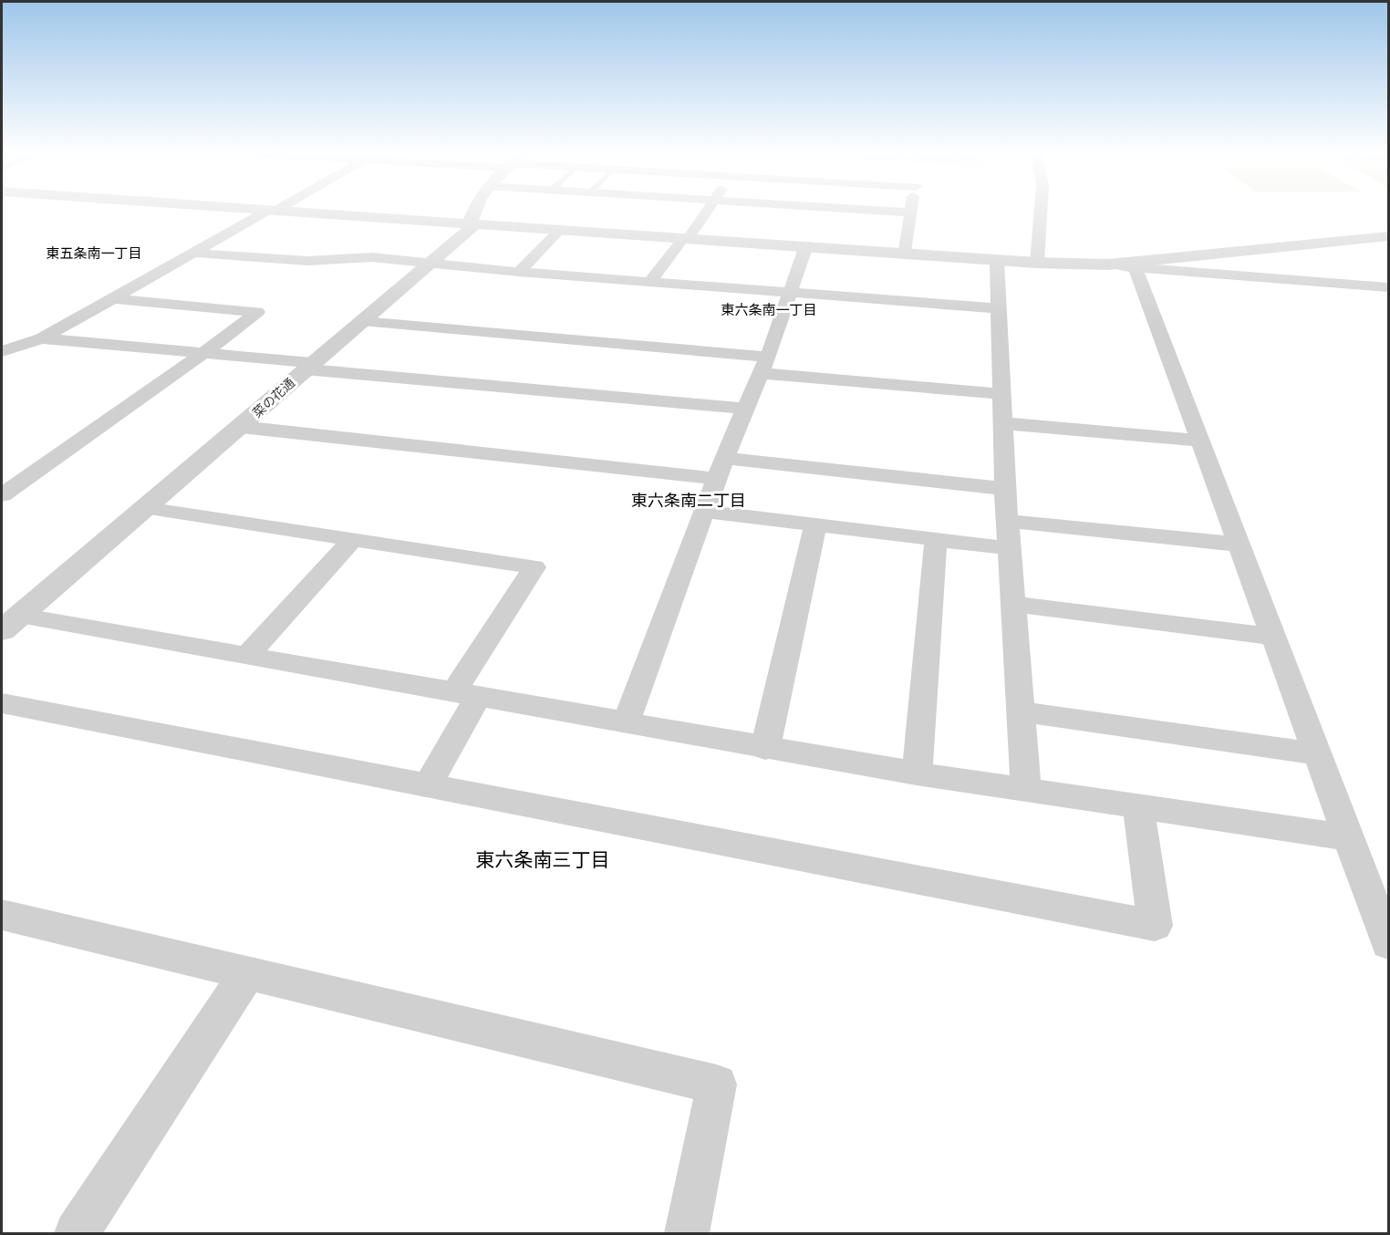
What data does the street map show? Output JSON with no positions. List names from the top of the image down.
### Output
{
  "streets": {
    "street": ["菜の花通"]
  },
  "districts": [
    "東五条南一丁目",
    "東六条南一丁目",
    "東六条南二丁目",
    "東六条南三丁目"
  ]
}
